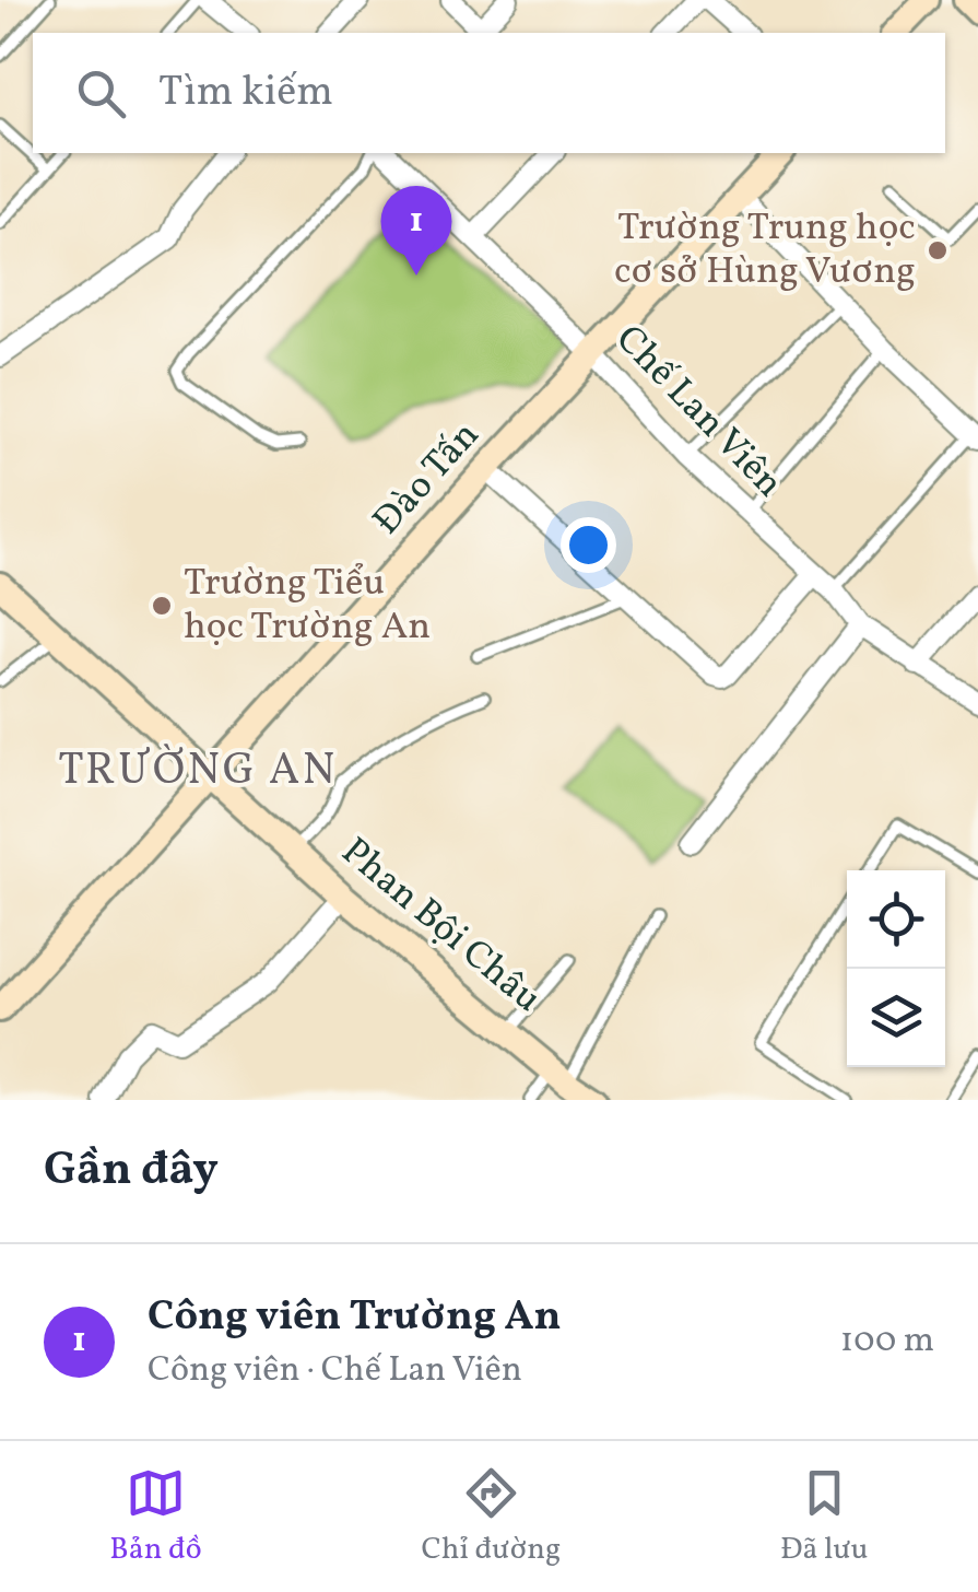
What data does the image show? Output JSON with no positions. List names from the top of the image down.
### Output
{
  "streets": {
    "street": ["Chế Lan Viên", "Đào Tấn", "Phan Bội Châu"]
  },
  "crossings": [
    ["Chế Lan Viên", "Đào Tấn"],
    ["Đào Tấn", "Phan Bội Châu"]
  ],
  "districts": ["TRƯỜNG AN"],
  "places": ["Trường Trung học cơ sở Hùng Vương", "Trường Tiểu học Trường An"],
  "page": {
    "search": "Tìm kiếm",
    "pins": "1",
    "heading": "Gần đây",
    "list": [
      {
        "mark": "1",
        "name": "Công viên Trường An",
        "note": "Công viên · Chế Lan Viên",
        "value": "100 m"
      }
    ],
    "nav": ["Bản đồ", "Chỉ đường", "Đã lưu"]
  }
}
